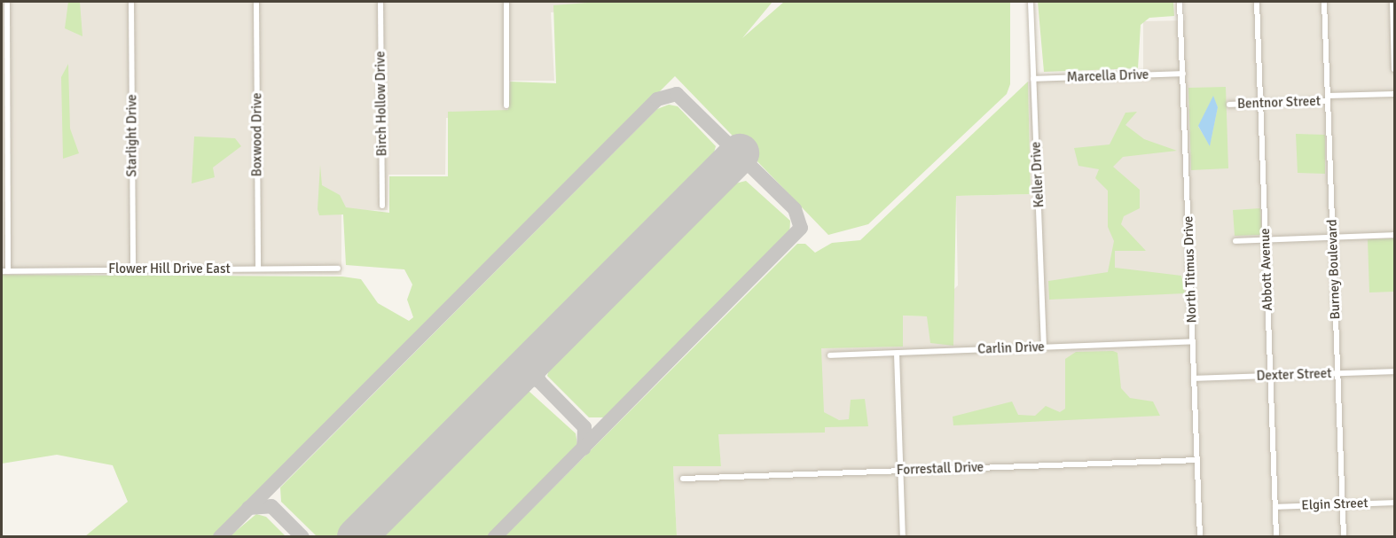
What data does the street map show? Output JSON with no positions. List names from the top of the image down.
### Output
{
  "streets": {
    "street": [
      "Marcella Drive",
      "Bentnor Street",
      "Birch Hollow Drive",
      "Boxwood Drive",
      "Starlight Drive",
      "Keller Drive",
      "Flower Hill Drive East",
      "North Titmus Drive",
      "Abbott Avenue",
      "Burney Boulevard",
      "Carlin Drive",
      "Dexter Street",
      "Forrestall Drive",
      "Elgin Street"
    ]
  },
  "crossings": [
    ["Marcella Drive", "Keller Drive"],
    ["Marcella Drive", "North Titmus Drive"],
    ["Bentnor Street", "Abbott Avenue"],
    ["Bentnor Street", "Burney Boulevard"],
    ["Boxwood Drive", "Flower Hill Drive East"],
    ["Starlight Drive", "Flower Hill Drive East"],
    ["Keller Drive", "Carlin Drive"],
    ["North Titmus Drive", "Carlin Drive"],
    ["North Titmus Drive", "Dexter Street"],
    ["North Titmus Drive", "Forrestall Drive"],
    ["Abbott Avenue", "Dexter Street"],
    ["Abbott Avenue", "Elgin Street"],
    ["Burney Boulevard", "Dexter Street"],
    ["Burney Boulevard", "Elgin Street"]
  ]
}
